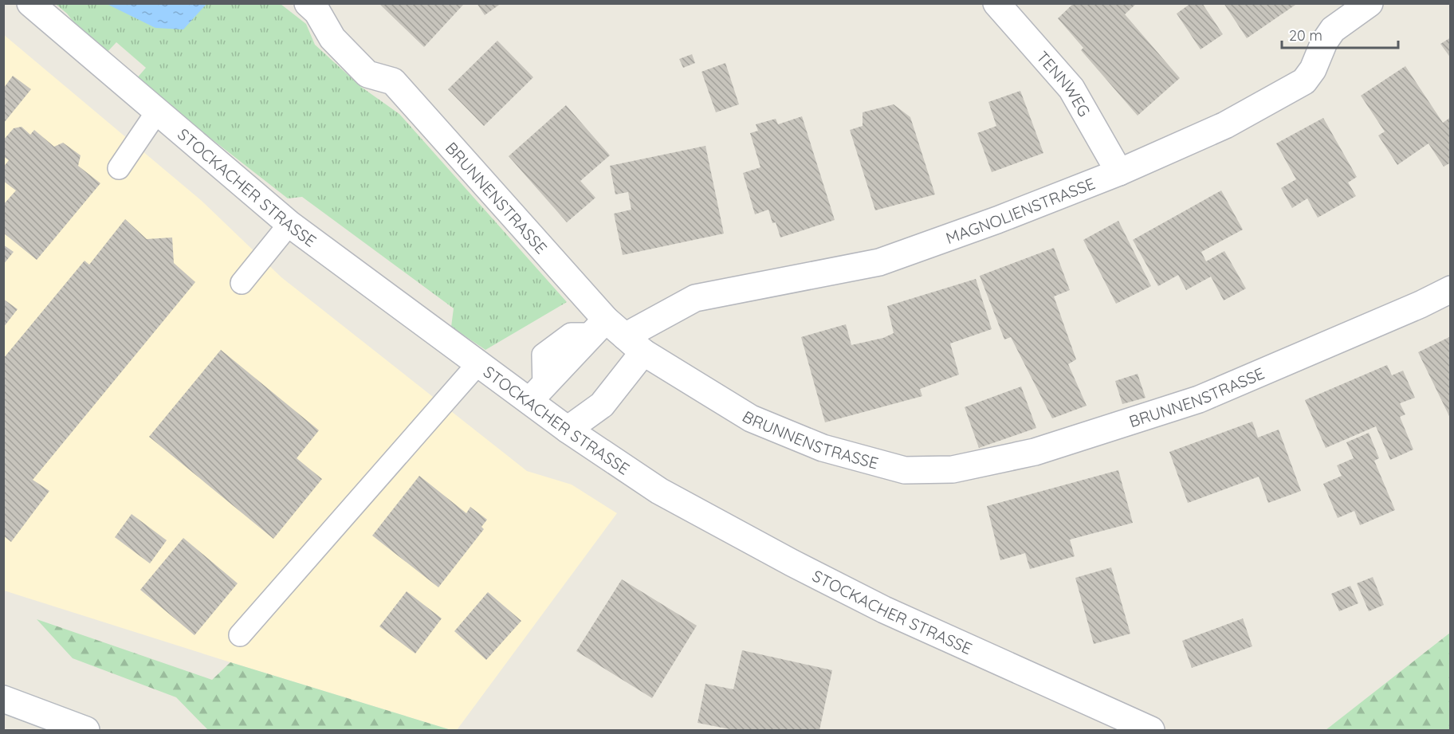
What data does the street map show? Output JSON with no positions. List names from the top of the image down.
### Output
{
  "streets": {
    "street": [
      "TENNWEG",
      "STOCKACHER STRASSE",
      "BRUNNENSTRASSE",
      "MAGNOLIENSTRASSE"
    ]
  },
  "crossings": [
    ["TENNWEG", "MAGNOLIENSTRASSE"],
    ["BRUNNENSTRASSE", "MAGNOLIENSTRASSE"]
  ],
  "scale_bar": "20 m"
}
